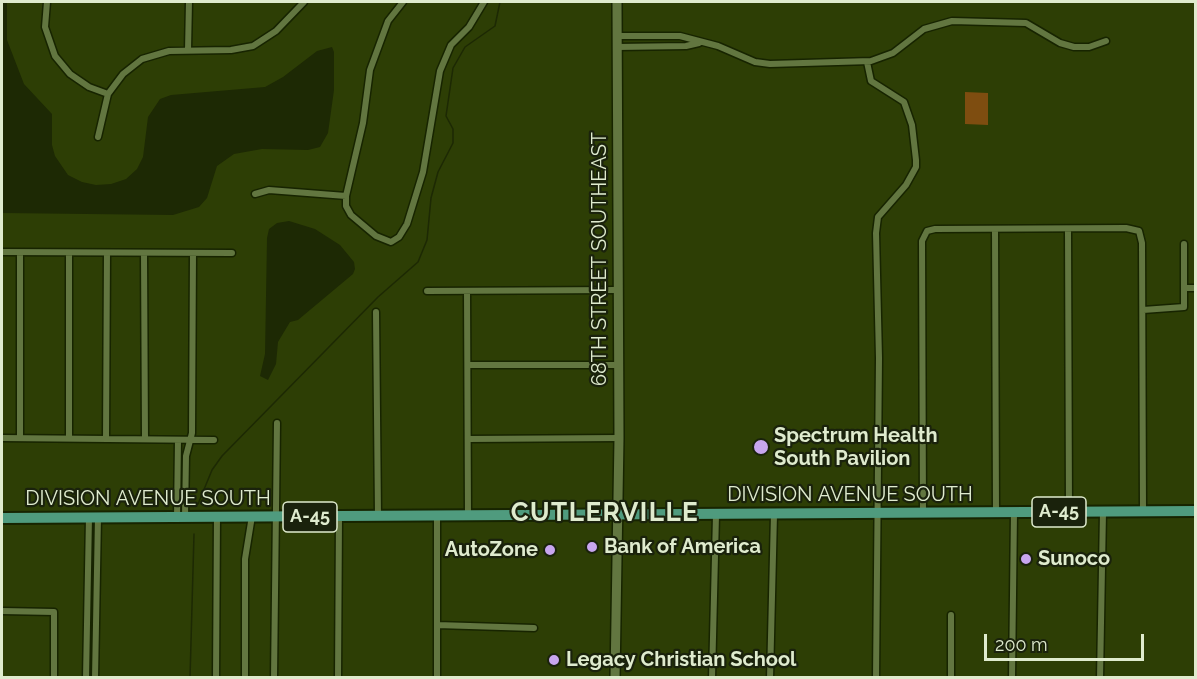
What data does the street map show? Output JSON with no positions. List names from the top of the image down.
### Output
{
  "streets": {
    "main road": ["68TH STREET SOUTHEAST", "DIVISION AVENUE SOUTH", "A-45"]
  },
  "crossings": [
    ["68TH STREET SOUTHEAST", "DIVISION AVENUE SOUTH"]
  ],
  "districts": ["CUTLERVILLE"],
  "places": [
    "Spectrum Health South Pavilion",
    "Bank of America",
    "AutoZone",
    "Sunoco",
    "Legacy Christian School"
  ],
  "scale_bar": "200 m"
}
